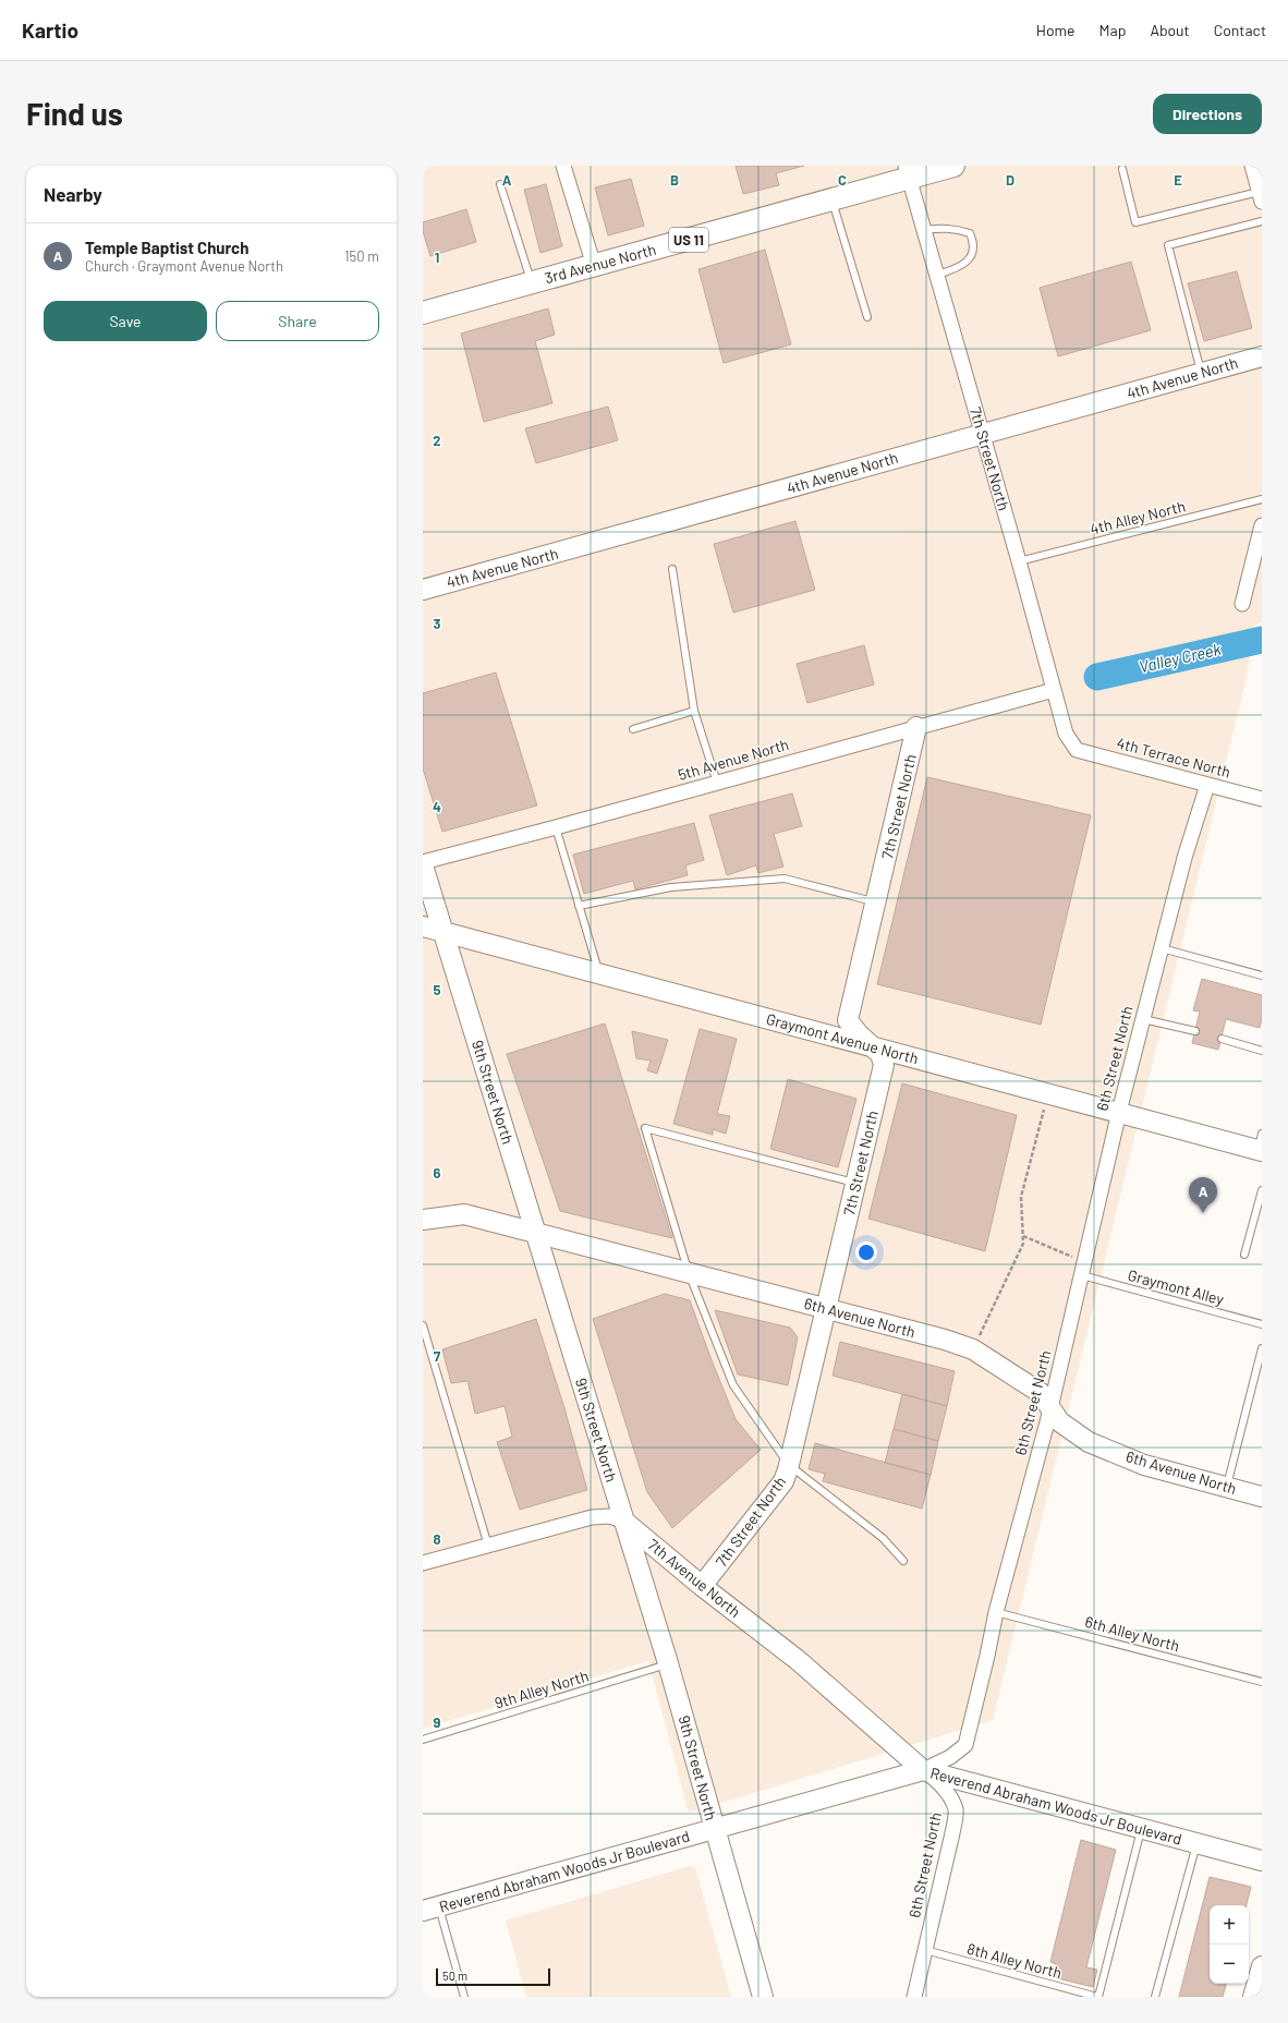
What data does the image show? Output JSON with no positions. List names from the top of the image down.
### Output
{
  "streets": {
    "main road": ["US 11", "3rd Avenue North"],
    "street": [
      "4th Avenue North",
      "7th Street North",
      "4th Terrace North",
      "5th Avenue North",
      "Graymont Avenue North",
      "6th Street North",
      "9th Street North",
      "6th Avenue North",
      "7th Avenue North",
      "Reverend Abraham Woods Jr Boulevard"
    ],
    "lane": [
      "4th Alley North",
      "Graymont Alley",
      "6th Alley North",
      "9th Alley North",
      "8th Alley North"
    ]
  },
  "crossings": [
    ["3rd Avenue North", "7th Street North"],
    ["4th Avenue North", "7th Street North"],
    ["7th Street North", "4th Alley North"],
    ["7th Street North", "4th Terrace North"],
    ["7th Street North", "5th Avenue North"],
    ["7th Street North", "Graymont Avenue North"],
    ["7th Street North", "6th Avenue North"],
    ["7th Street North", "7th Avenue North"],
    ["4th Terrace North", "6th Street North"],
    ["Graymont Avenue North", "6th Street North"],
    ["Graymont Avenue North", "9th Street North"],
    ["6th Street North", "Graymont Alley"],
    ["6th Street North", "6th Avenue North"],
    ["6th Street North", "7th Avenue North"],
    ["6th Street North", "6th Alley North"],
    ["6th Street North", "Reverend Abraham Woods Jr Boulevard"],
    ["6th Street North", "8th Alley North"],
    ["9th Street North", "6th Avenue North"],
    ["9th Street North", "7th Avenue North"],
    ["9th Street North", "9th Alley North"],
    ["9th Street North", "Reverend Abraham Woods Jr Boulevard"],
    ["7th Avenue North", "Reverend Abraham Woods Jr Boulevard"]
  ],
  "water": ["Valley Creek"],
  "scale_bar": "50 m",
  "page": {
    "header": "Kartio",
    "nav": [
      "Home",
      "Map",
      "About",
      "Contact"
    ],
    "buttons": [
      "Directions",
      ["Save", "Share"]
    ],
    "title": "Find us",
    "heading": "Nearby",
    "list": [
      {
        "mark": "A",
        "name": "Temple Baptist Church",
        "note": "Church · Graymont Avenue North",
        "value": "150 m"
      }
    ],
    "pins": "A",
    "map_buttons": ["+", "−"],
    "scale": "50 m"
  },
  "grid": {
    "columns": [
      "A",
      "B",
      "C",
      "D",
      "E"
    ],
    "rows": [
      "1",
      "2",
      "3",
      "4",
      "5",
      "6",
      "7",
      "8",
      "9"
    ]
  }
}
